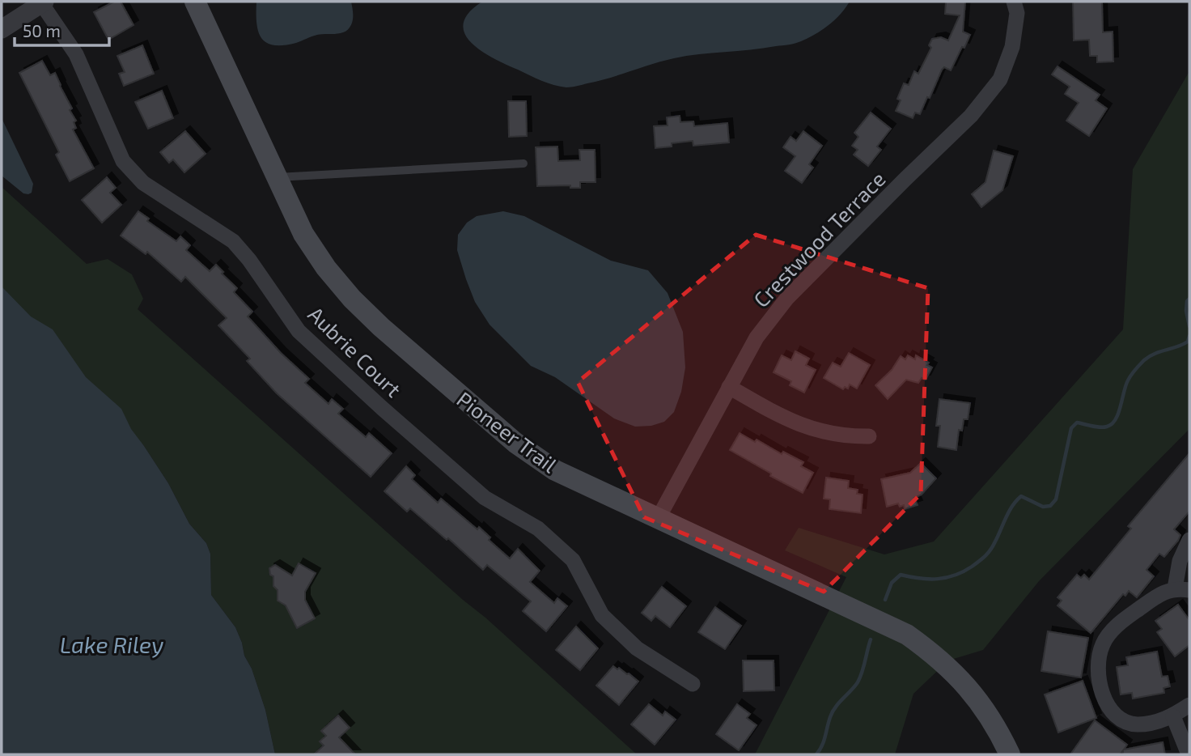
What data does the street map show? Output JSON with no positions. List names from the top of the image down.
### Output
{
  "streets": {
    "main road": ["Pioneer Trail"],
    "street": ["Crestwood Terrace", "Aubrie Court"]
  },
  "crossings": [
    ["Crestwood Terrace", "Pioneer Trail"]
  ],
  "water": ["Lake Riley"],
  "scale_bar": "50 m"
}
